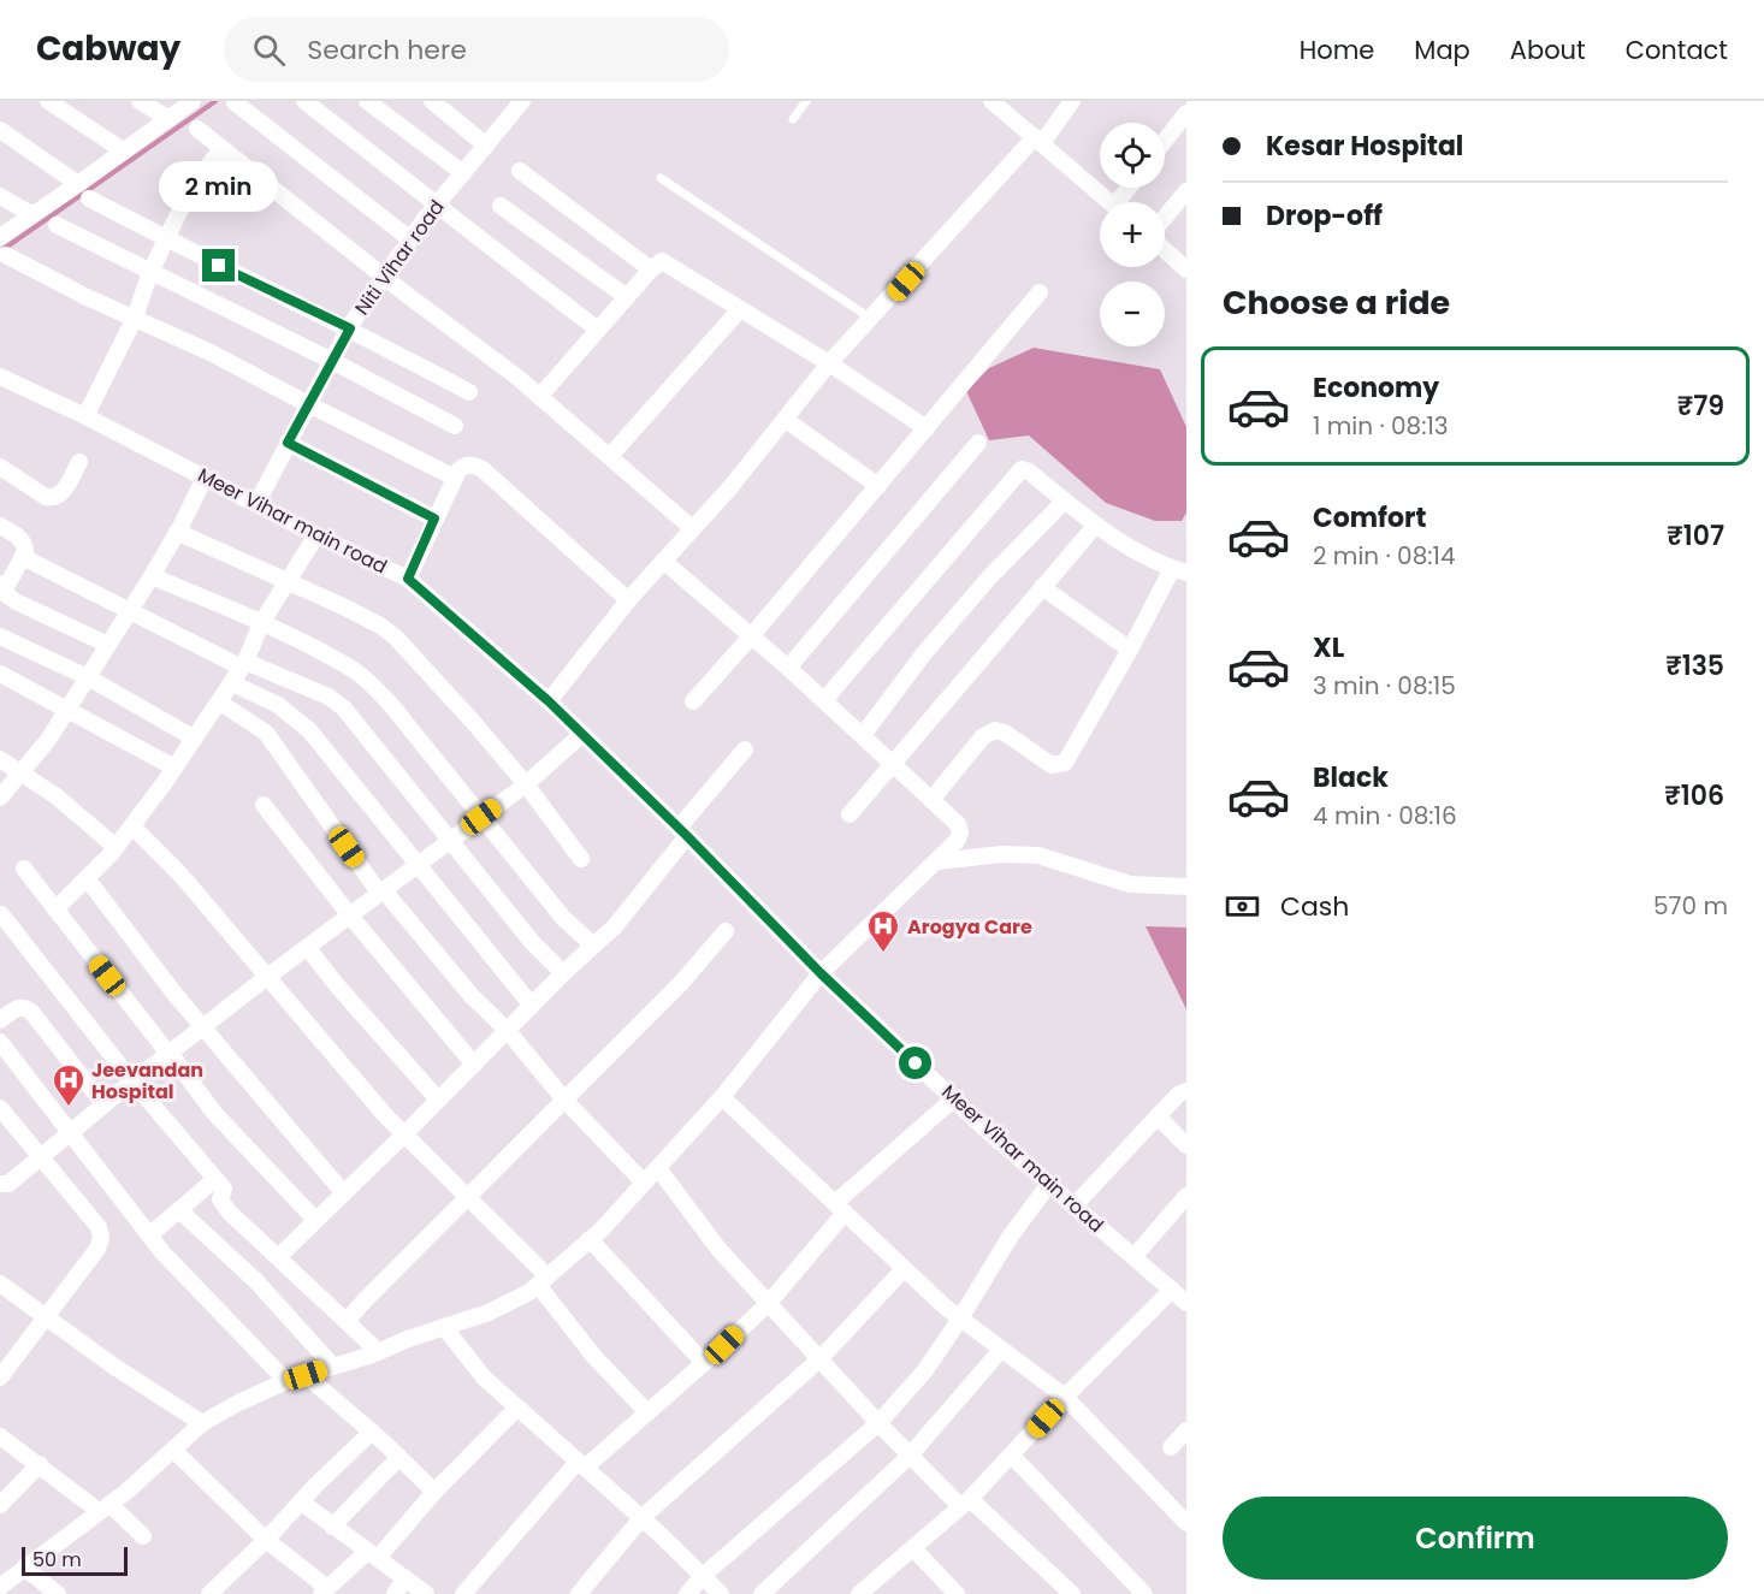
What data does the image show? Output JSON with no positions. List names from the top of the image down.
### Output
{
  "streets": {
    "street": ["Niti Vihar road", "Meer Vihar main road"]
  },
  "crossings": [
    ["Niti Vihar road", "Meer Vihar main road"]
  ],
  "places": {
    "hospital": ["Arogya Care", "Jeevandan Hospital"]
  },
  "scale_bar": "50 m",
  "page": {
    "header": "Cabway",
    "search": "Search here",
    "nav": [
      "Home",
      "Map",
      "About",
      "Contact"
    ],
    "banner": ["Kesar Hospital", "Drop-off"],
    "map_buttons": ["+", "−"],
    "bubble": "2 min",
    "heading": "Choose a ride",
    "list": [
      {
        "name": "Economy",
        "note": "1 min · 08:13",
        "value": "₹79"
      },
      {
        "name": "Comfort",
        "note": "2 min · 08:14",
        "value": "₹107"
      },
      {
        "name": "XL",
        "note": "3 min · 08:15",
        "value": "₹135"
      },
      {
        "name": "Black",
        "note": "4 min · 08:16",
        "value": "₹106"
      }
    ],
    "pay": ["Cash", "570 m"],
    "buttons": "Confirm",
    "scale": "50 m"
  }
}
